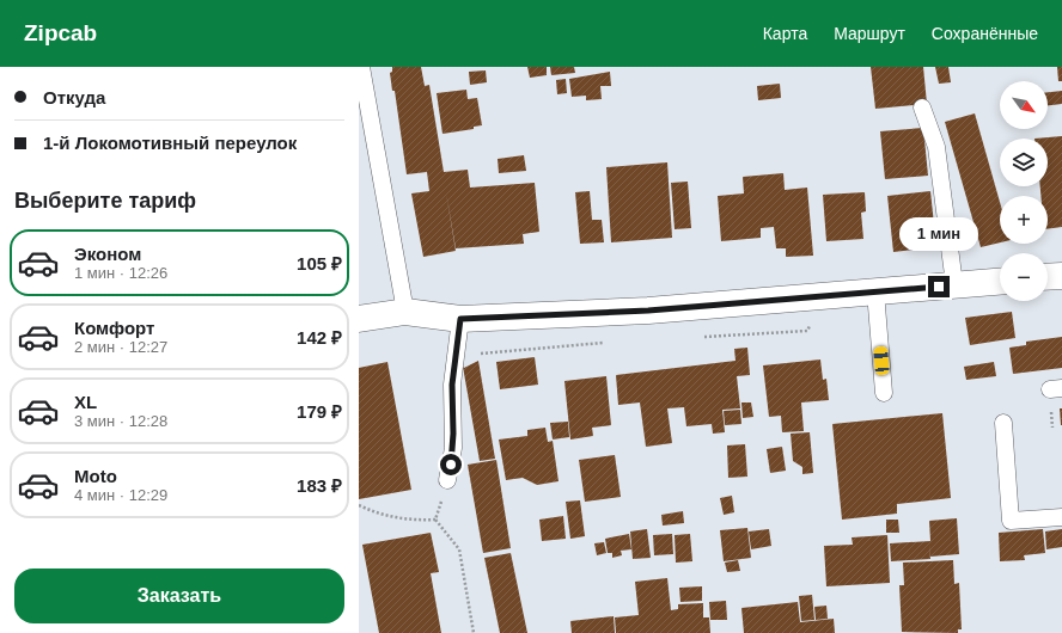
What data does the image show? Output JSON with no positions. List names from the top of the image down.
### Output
{
  "north": "bottom right",
  "page": {
    "header": "Zipcab",
    "nav": ["Карта", "Маршрут", "Сохранённые"],
    "banner": ["Откуда", "1-й Локомотивный переулок"],
    "map_buttons": ["+", "−"],
    "heading": "Выберите тариф",
    "bubble": "1 мин",
    "list": [
      {
        "name": "Эконом",
        "note": "1 мин · 12:26",
        "value": "105 ₽"
      },
      {
        "name": "Комфорт",
        "note": "2 мин · 12:27",
        "value": "142 ₽"
      },
      {
        "name": "XL",
        "note": "3 мин · 12:28",
        "value": "179 ₽"
      },
      {
        "name": "Moto",
        "note": "4 мин · 12:29",
        "value": "183 ₽"
      }
    ],
    "buttons": "Заказать"
  }
}
